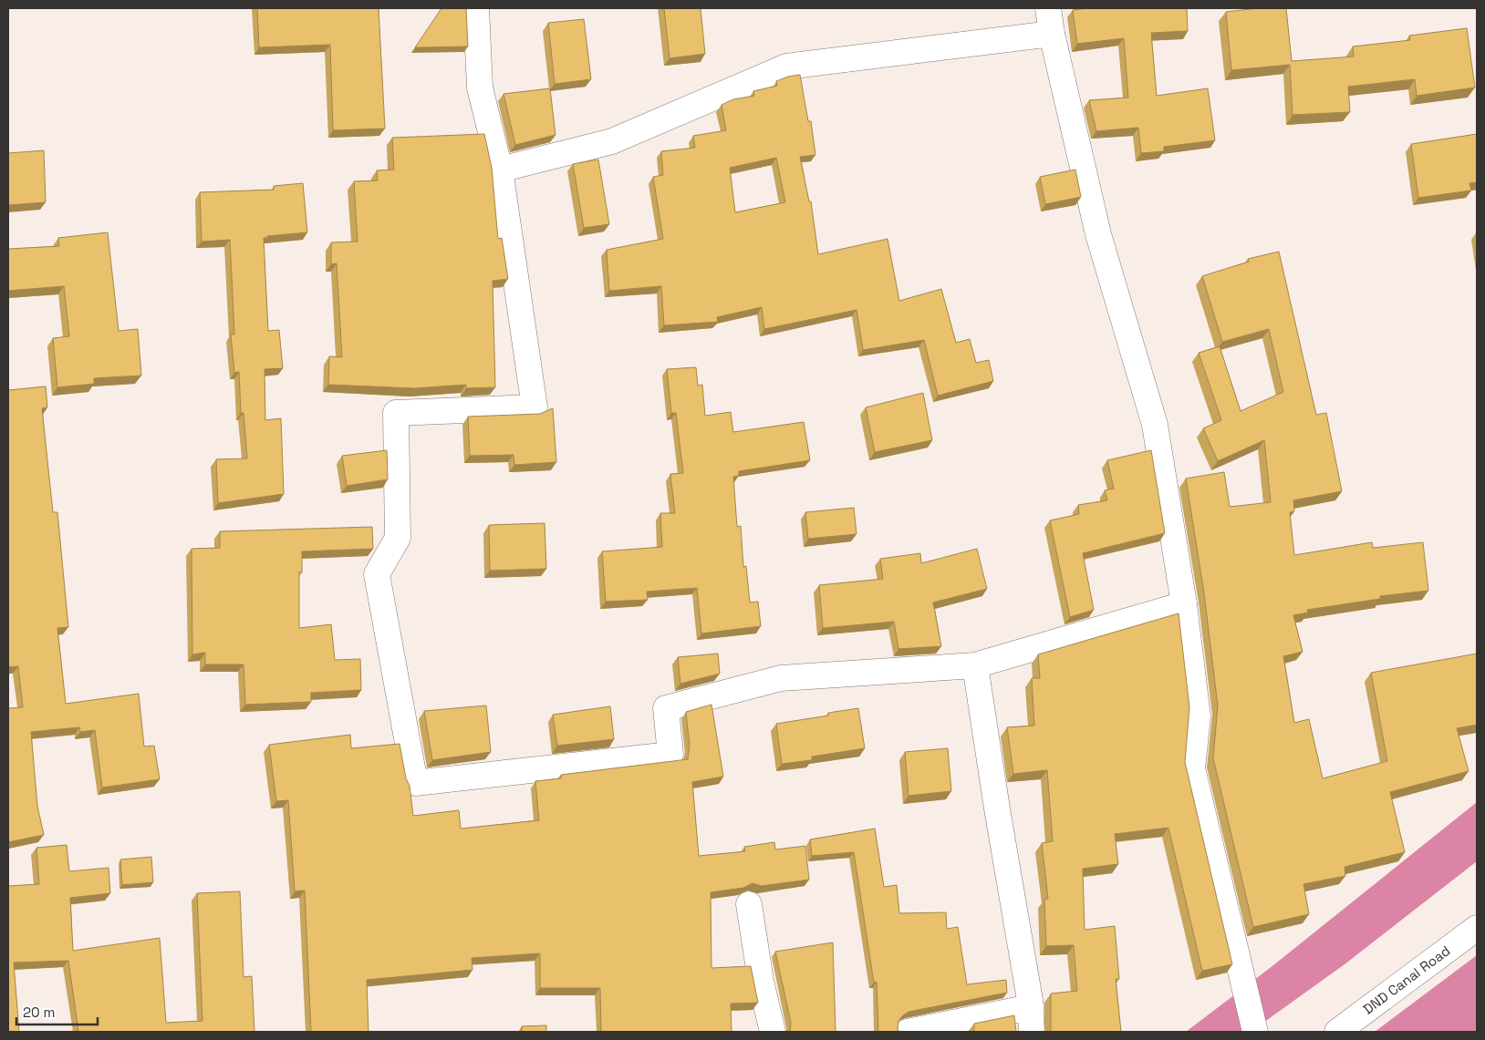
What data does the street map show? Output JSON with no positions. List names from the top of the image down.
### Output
{
  "streets": {
    "street": ["DND Canal Road"]
  },
  "scale_bar": "20 m"
}
